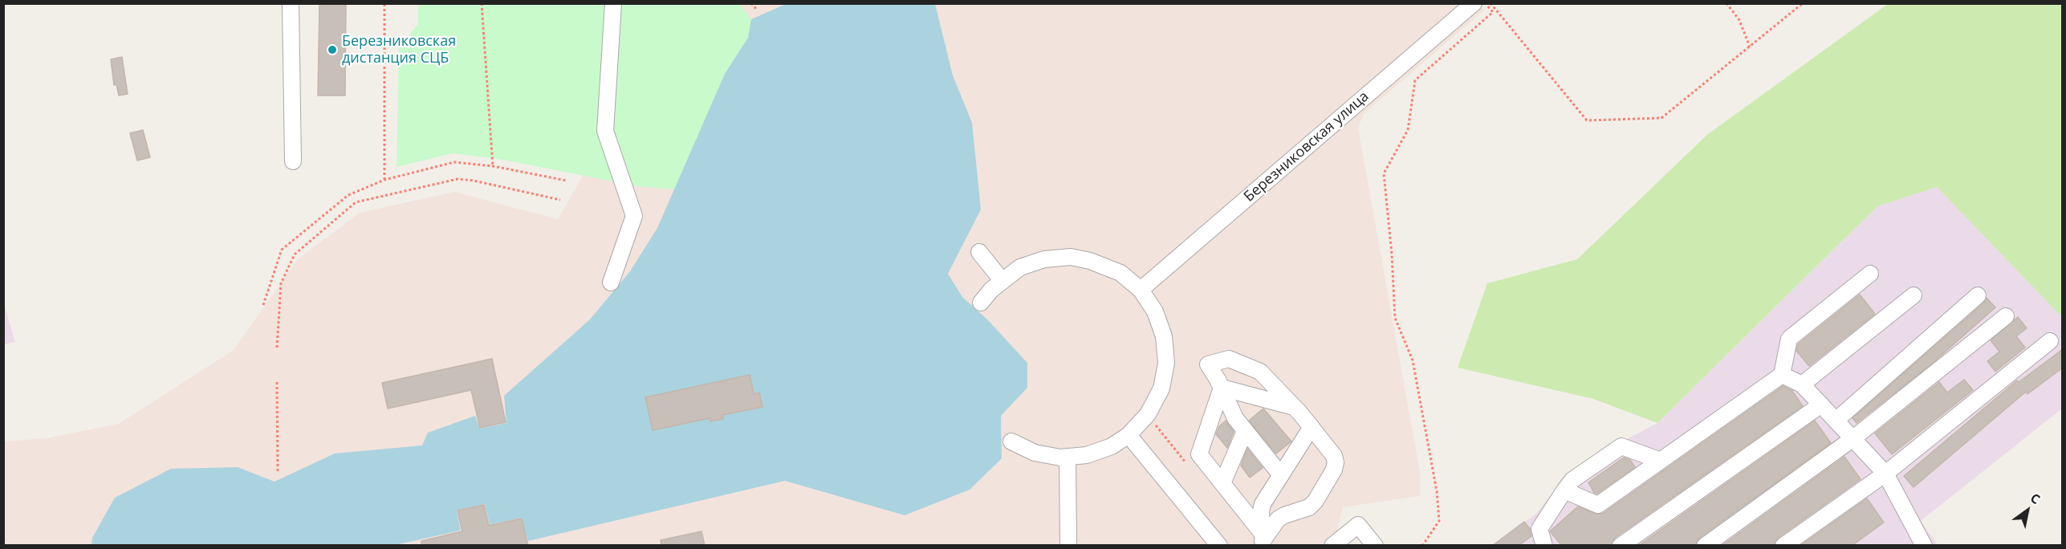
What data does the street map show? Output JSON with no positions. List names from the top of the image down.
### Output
{
  "streets": {
    "street": ["Березниковская улица"]
  },
  "places": ["Березниковская дистанция СЦБ"],
  "north": "top right"
}
